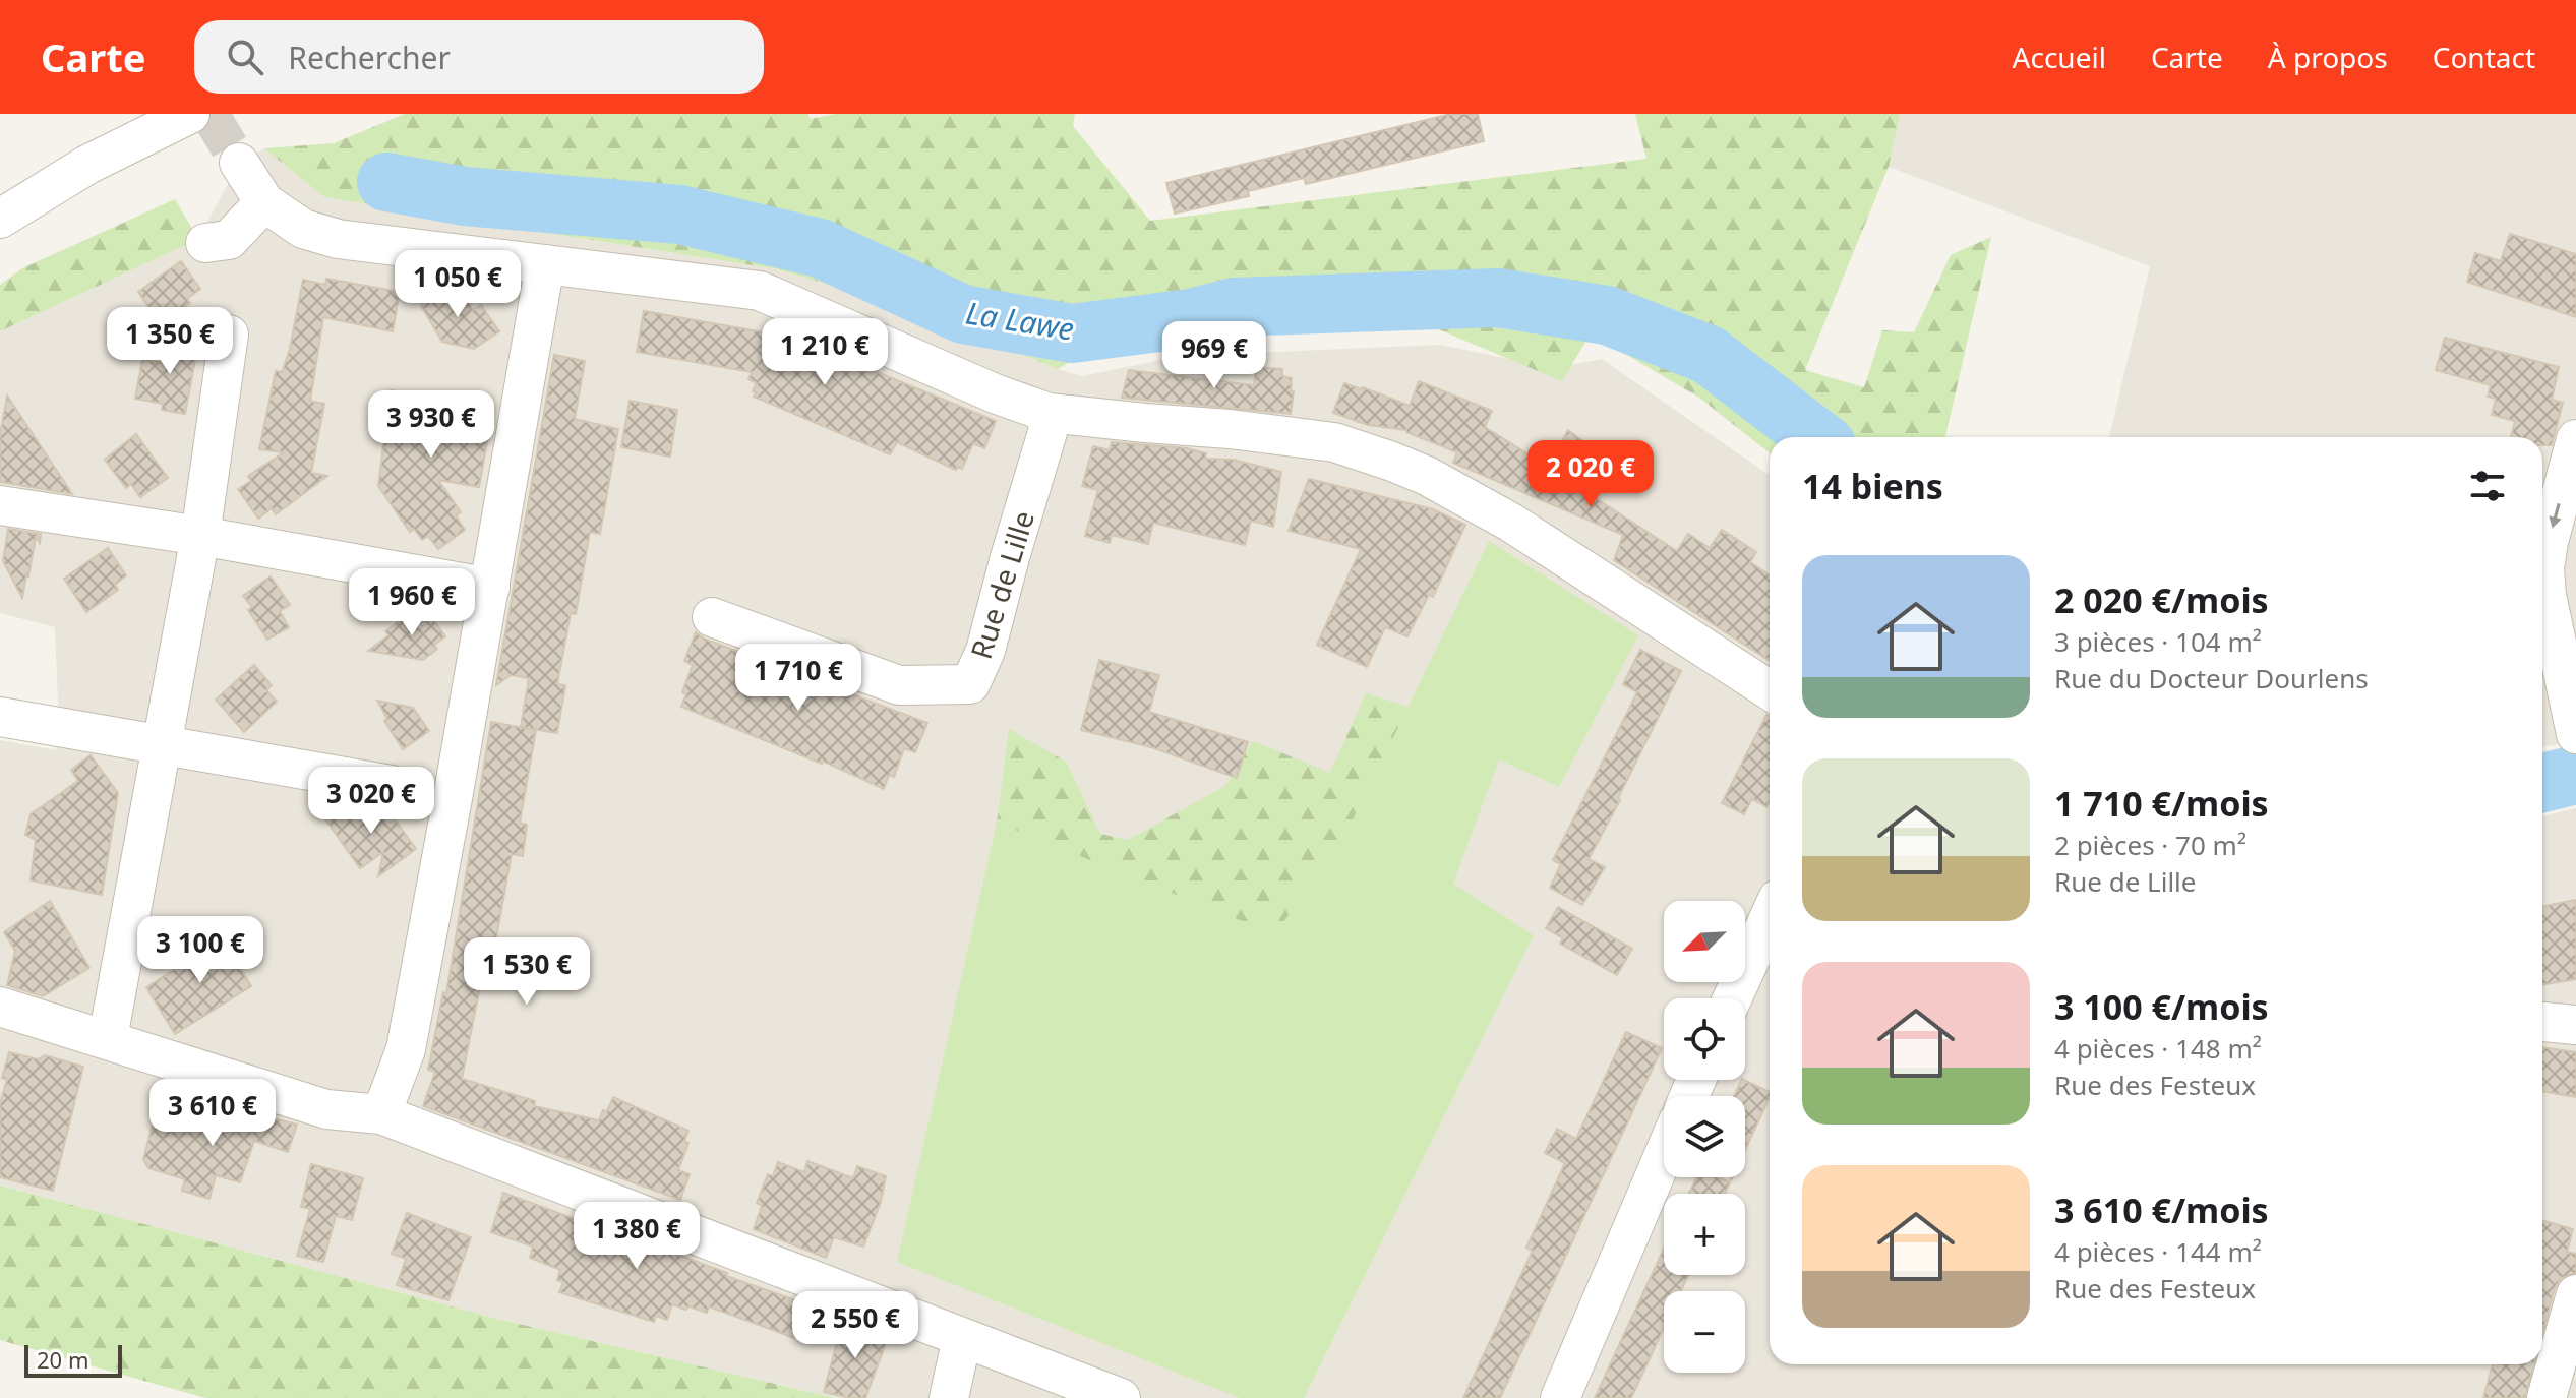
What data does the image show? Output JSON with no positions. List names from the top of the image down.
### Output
{
  "streets": {
    "street": ["Rue de Lille"]
  },
  "water": ["La Lawe"],
  "scale_bar": "20 m",
  "north": "bottom left",
  "page": {
    "header": "Carte",
    "search": "Rechercher",
    "nav": [
      "Accueil",
      "Carte",
      "À propos",
      "Contact"
    ],
    "price": [
      "1 050 €",
      "1 350 €",
      "1 210 €",
      "969 €",
      "3 930 €",
      "2 020 €",
      "1 960 €",
      "1 710 €",
      "3 020 €",
      "3 100 €",
      "1 530 €",
      "3 610 €",
      "1 380 €",
      "2 550 €"
    ],
    "heading": "14 biens",
    "list": [
      {
        "name": "2 020 €/mois",
        "note": "3 pièces · 104 m² · Rue du Docteur Dourlens"
      },
      {
        "name": "1 710 €/mois",
        "note": "2 pièces · 70 m² · Rue de Lille"
      },
      {
        "name": "3 100 €/mois",
        "note": "4 pièces · 148 m² · Rue des Festeux"
      },
      {
        "name": "3 610 €/mois",
        "note": "4 pièces · 144 m² · Rue des Festeux"
      }
    ],
    "map_buttons": ["+", "−"],
    "scale": "20 m"
  }
}
